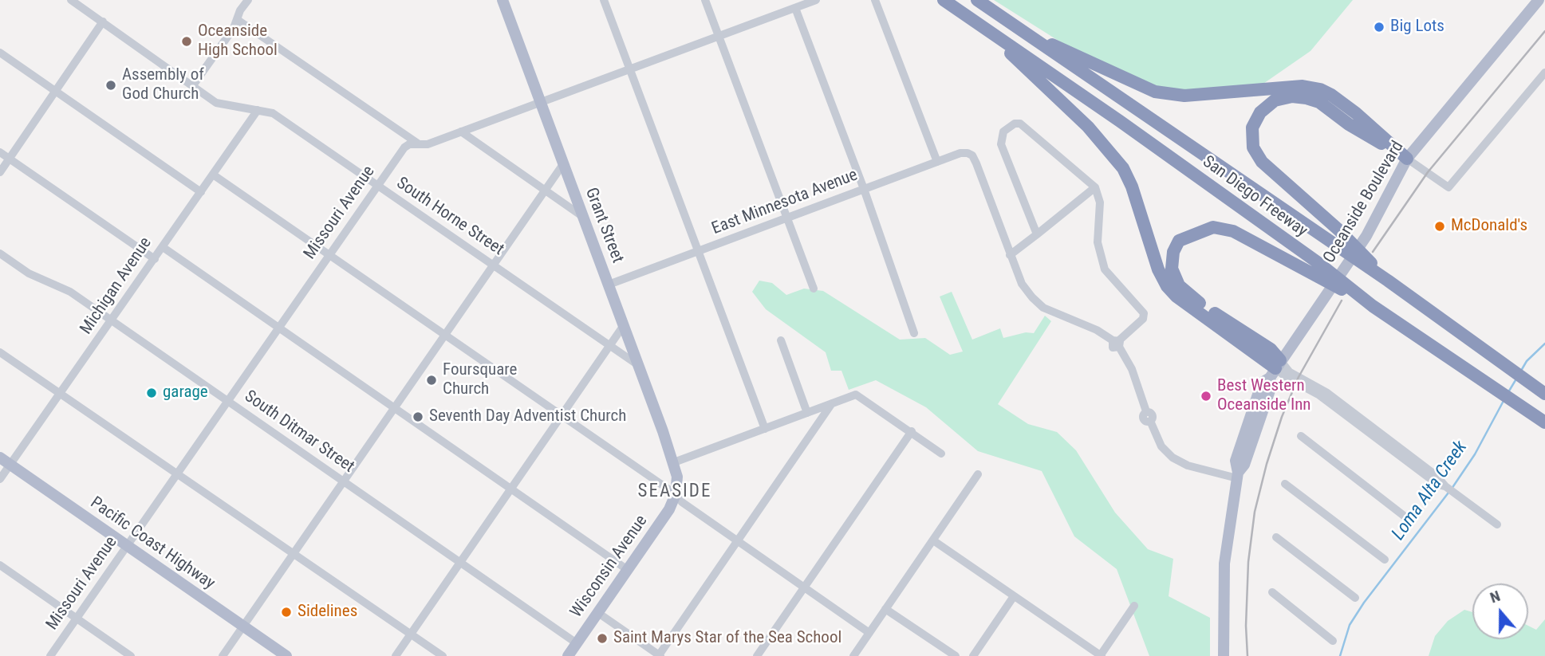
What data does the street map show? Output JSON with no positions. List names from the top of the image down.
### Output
{
  "streets": {
    "highway": ["San Diego Freeway"],
    "main road": [
      "Oceanside Boulevard",
      "Grant Street",
      "Pacific Coast Highway",
      "Wisconsin Avenue"
    ],
    "street": [
      "East Minnesota Avenue",
      "Missouri Avenue",
      "South Horne Street",
      "Michigan Avenue",
      "South Ditmar Street"
    ]
  },
  "crossings": [
    ["East Minnesota Avenue", "Grant Street"],
    ["Missouri Avenue", "South Horne Street"],
    ["Missouri Avenue", "Grant Street"],
    ["Missouri Avenue", "South Ditmar Street"],
    ["Missouri Avenue", "Pacific Coast Highway"],
    ["South Horne Street", "Grant Street"],
    ["South Horne Street", "Michigan Avenue"],
    ["Grant Street", "Wisconsin Avenue"],
    ["Michigan Avenue", "South Ditmar Street"],
    ["Michigan Avenue", "Pacific Coast Highway"],
    ["South Ditmar Street", "Wisconsin Avenue"]
  ],
  "districts": ["SEASIDE"],
  "water": ["Loma Alta Creek"],
  "places": [
    "Big Lots",
    "Oceanside High School",
    "Assembly of God Church",
    "McDonald's",
    "Foursquare Church",
    "garage",
    "Best Western Oceanside Inn",
    "Seventh Day Adventist Church",
    "Sidelines",
    "Saint Marys Star of the Sea School"
  ],
  "north": "top"
}
